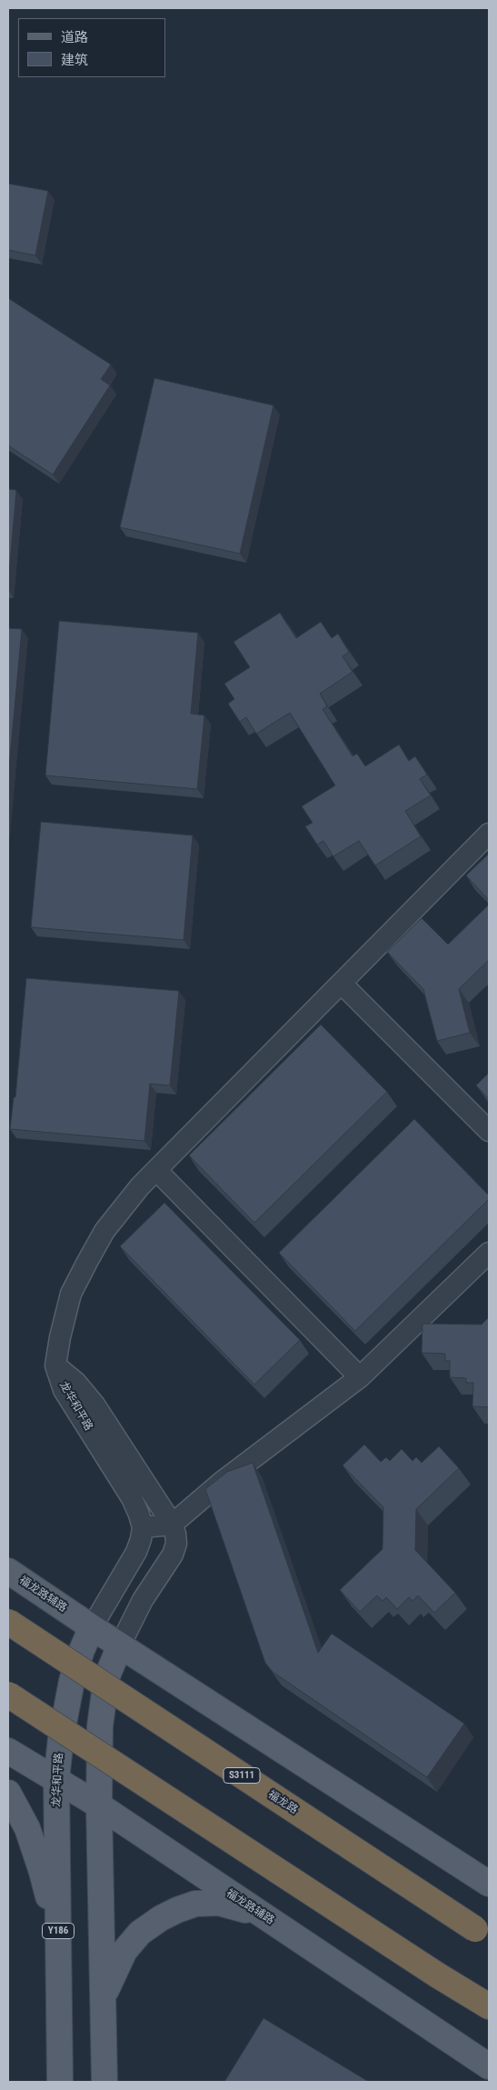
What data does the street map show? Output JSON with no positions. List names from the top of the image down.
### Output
{
  "streets": {
    "highway": ["S3111", "福龙路"],
    "main road": ["龙华和平路", "福龙路辅路", "Y186"]
  },
  "crossings": [
    ["龙华和平路", "福龙路辅路"]
  ],
  "legend": ["道路", "建筑"]
}
